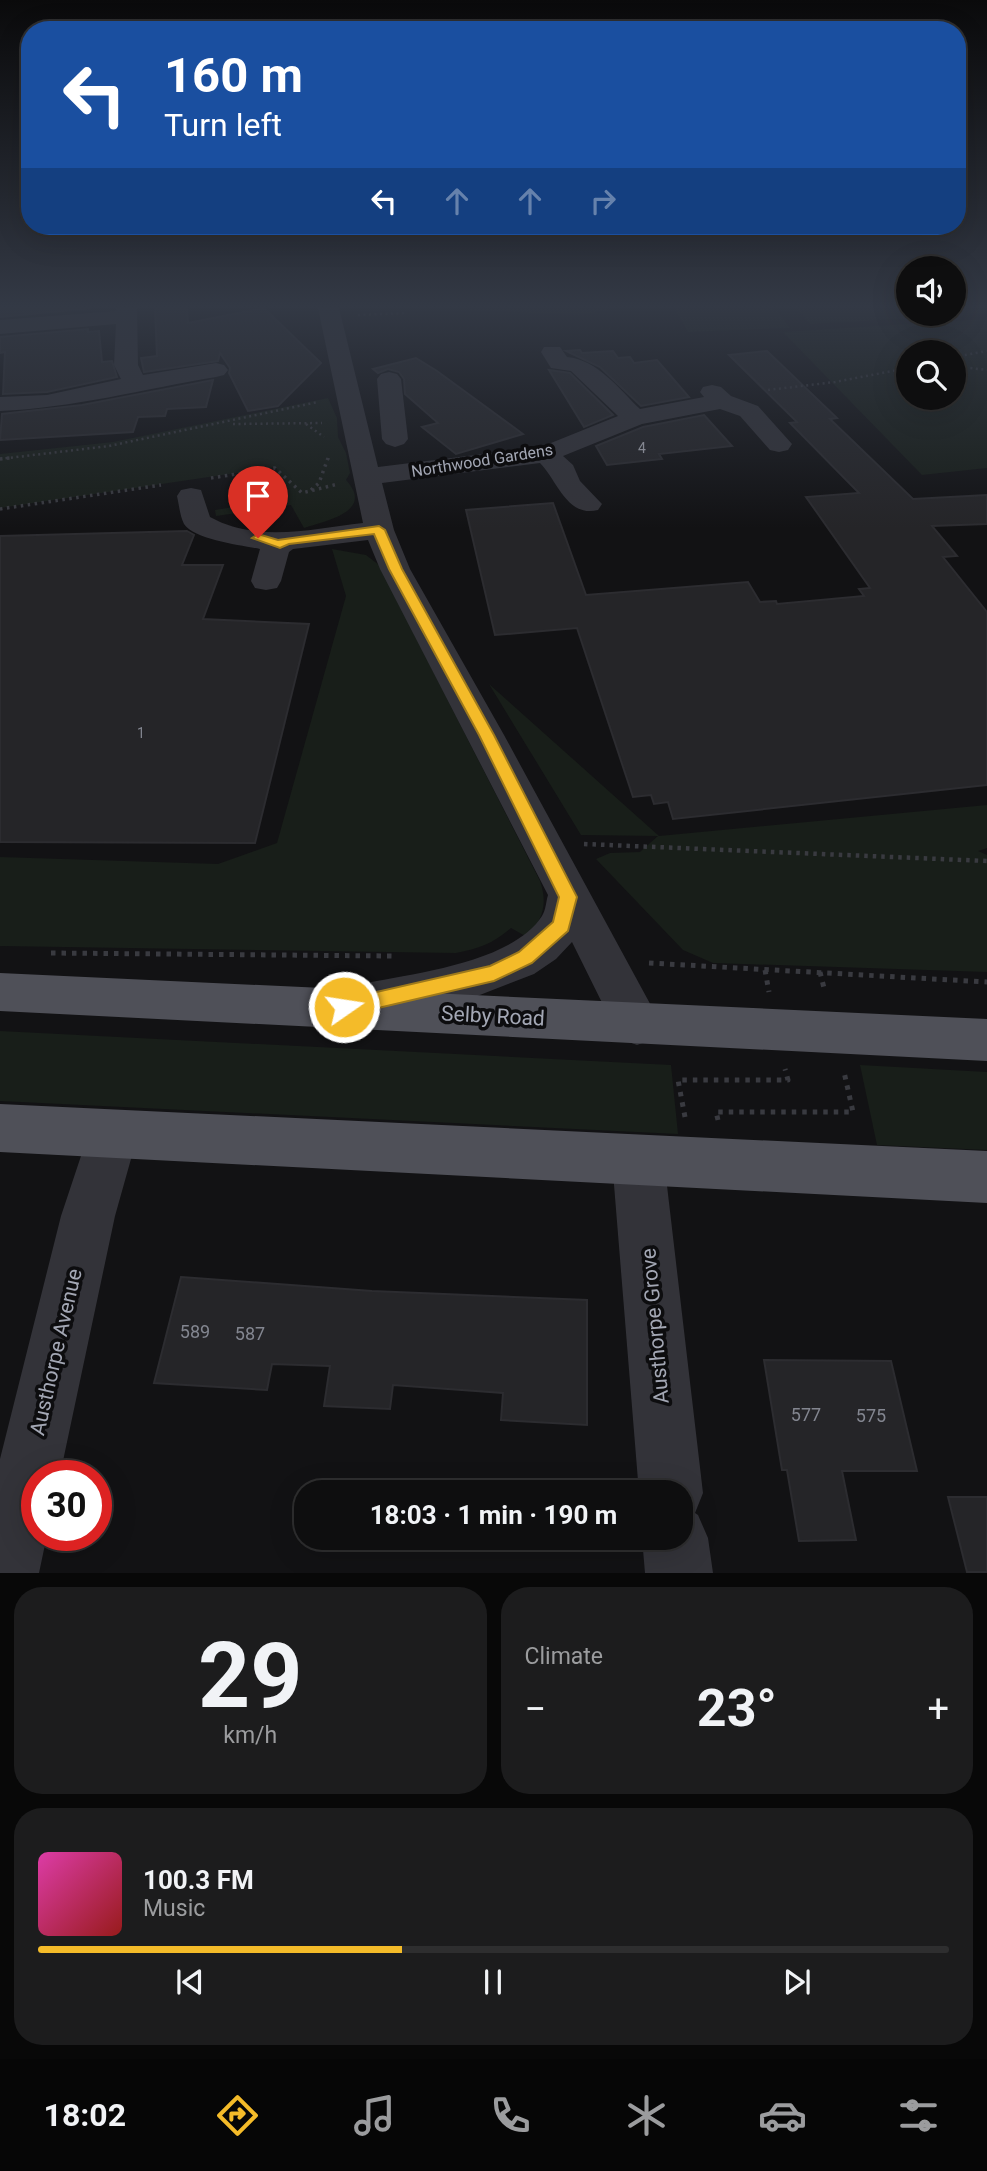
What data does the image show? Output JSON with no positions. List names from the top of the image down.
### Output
{
  "streets": {
    "main road": ["Selby Road"],
    "street": ["Northwood Gardens", "Austhorpe Grove", "Austhorpe Avenue"]
  },
  "house_numbers": [
    "4",
    "1",
    "589",
    "587",
    "577",
    "575"
  ],
  "page": {
    "turn": ["160 m", "Turn left"],
    "limit": "30",
    "trip": "18:03 · 1 min · 190 m",
    "tile": [
      ["29", "km/h"],
      "Climate"
    ],
    "heat": ["−", "23°", "+"],
    "song": ["100.3 FM", "Music"],
    "tabs": "18:02"
  }
}
